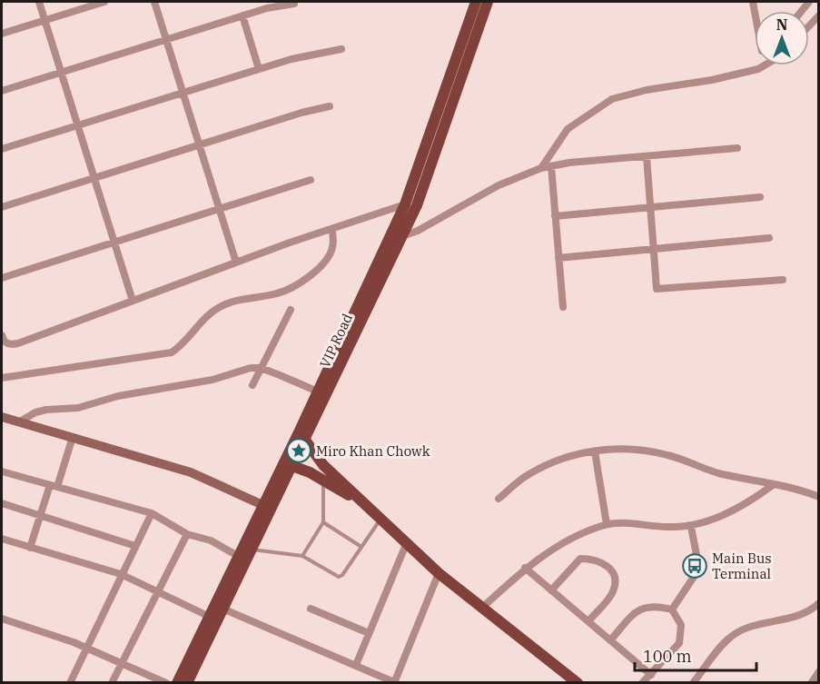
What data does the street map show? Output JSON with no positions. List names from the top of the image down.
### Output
{
  "streets": {
    "main road": ["VIP Road"]
  },
  "places": {
    "place": ["Miro Khan Chowk"],
    "bus stop": ["Main Bus Terminal"]
  },
  "scale_bar": "100 m",
  "north": "top"
}
